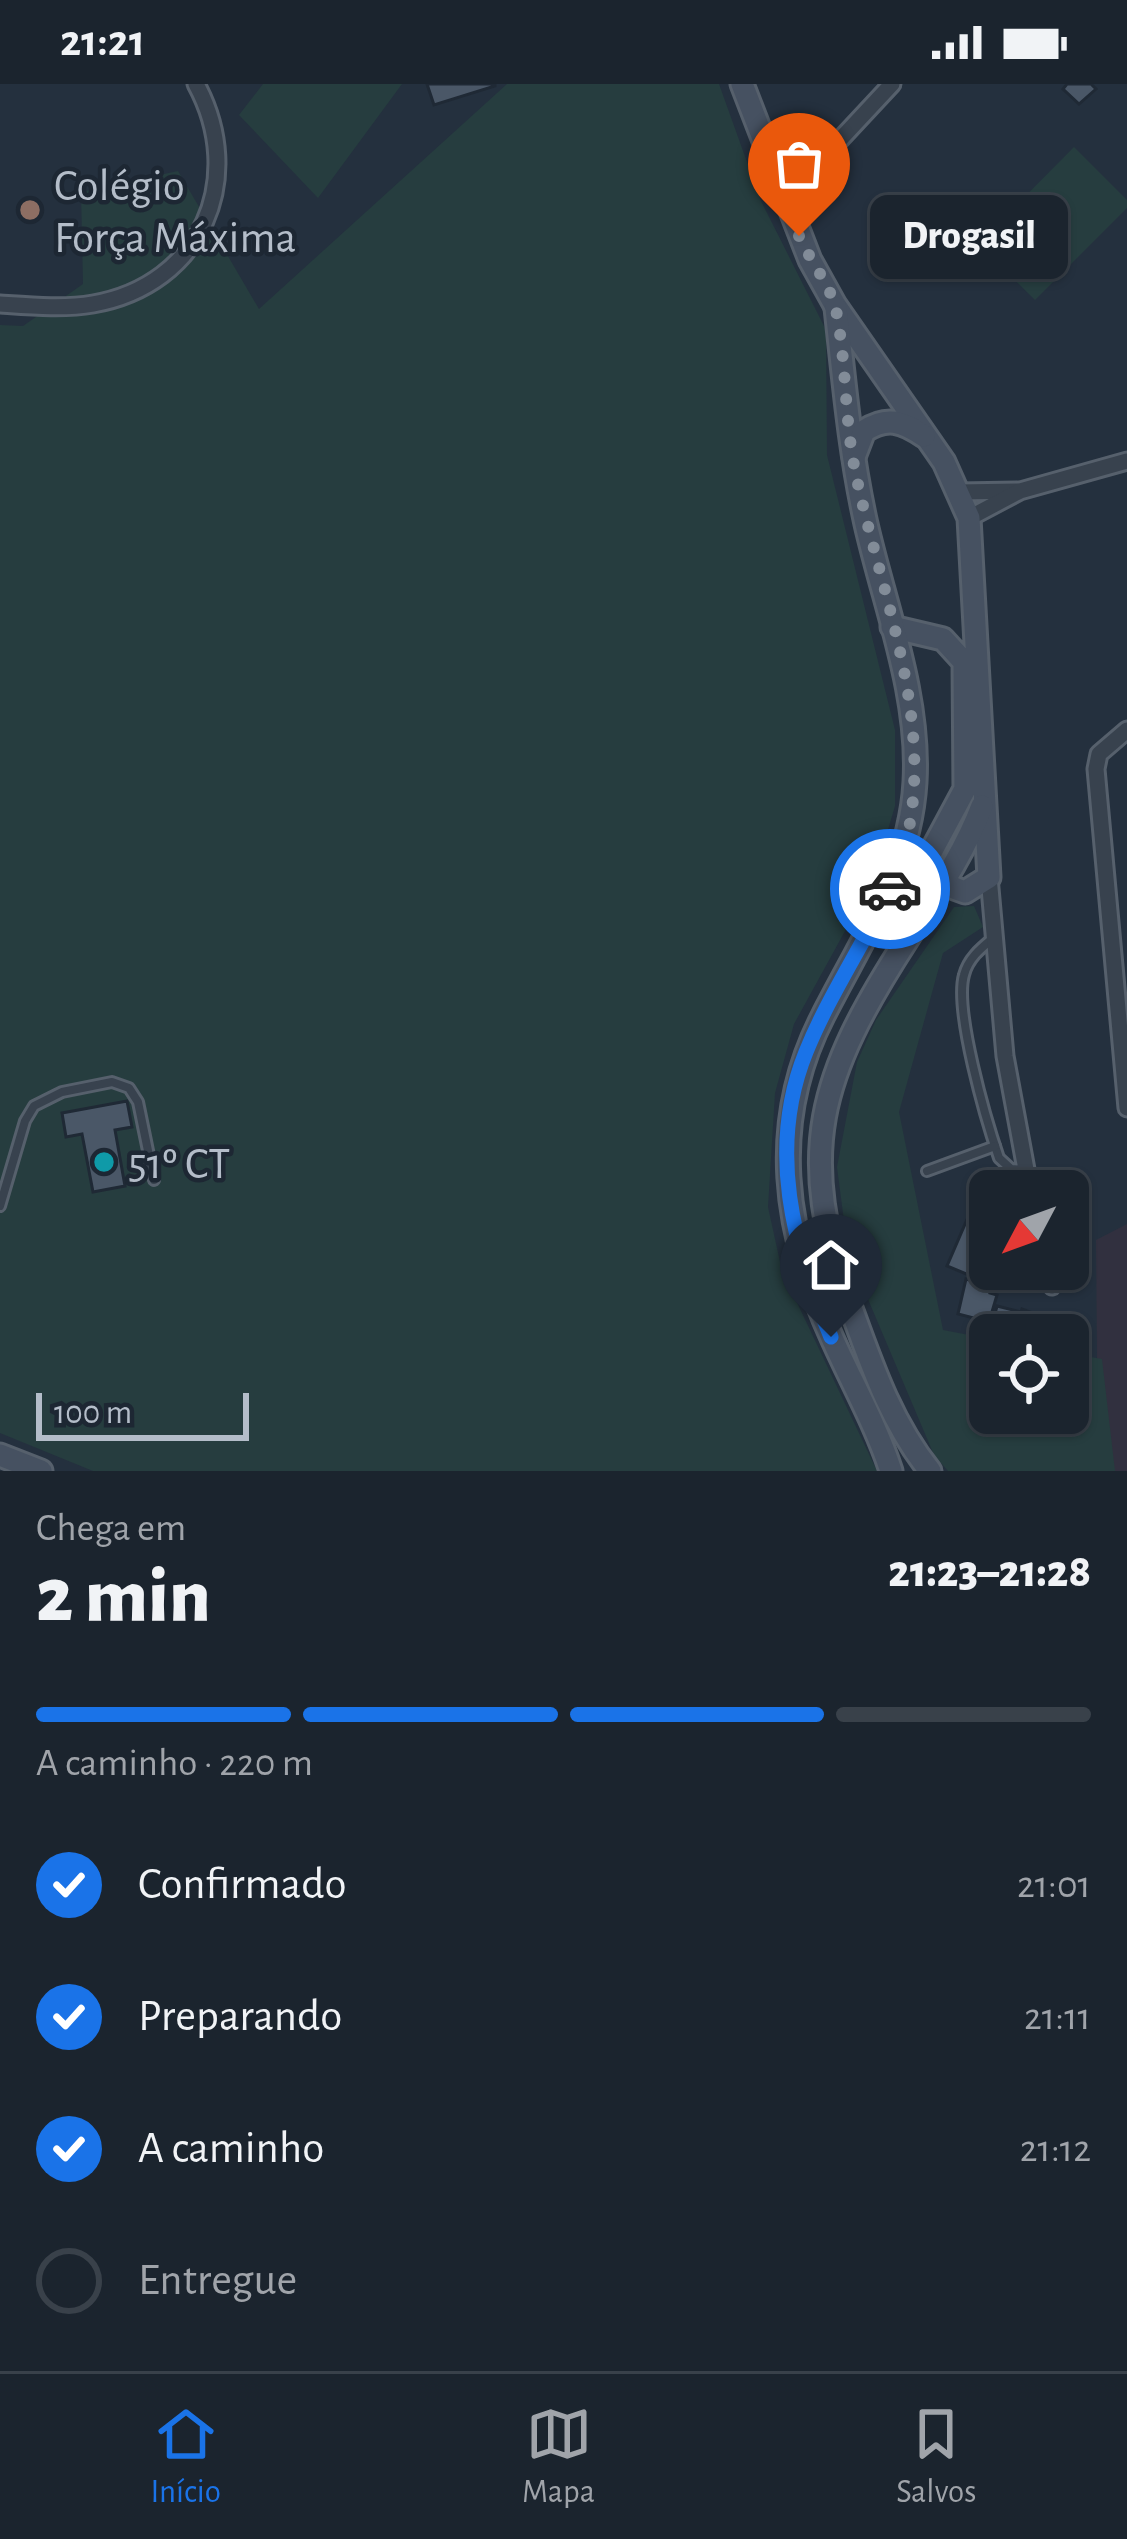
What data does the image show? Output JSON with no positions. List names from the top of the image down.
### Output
{
  "places": ["Colégio Força Máxima", "Drogasil", "51º CT"],
  "scale_bar": "100 m",
  "north": "bottom left",
  "page": {
    "status": "21:21",
    "bubble": "Drogasil",
    "scale": "100 m",
    "heading": ["2 min", "Chega em", "21:23–21:28"],
    "bar": "A caminho · 220 m",
    "list": [
      ["Confirmado", "21:01"],
      ["Preparando", "21:11"],
      ["A caminho", "21:12"],
      "Entregue"
    ],
    "tabs": ["Início", "Mapa", "Salvos"]
  }
}
